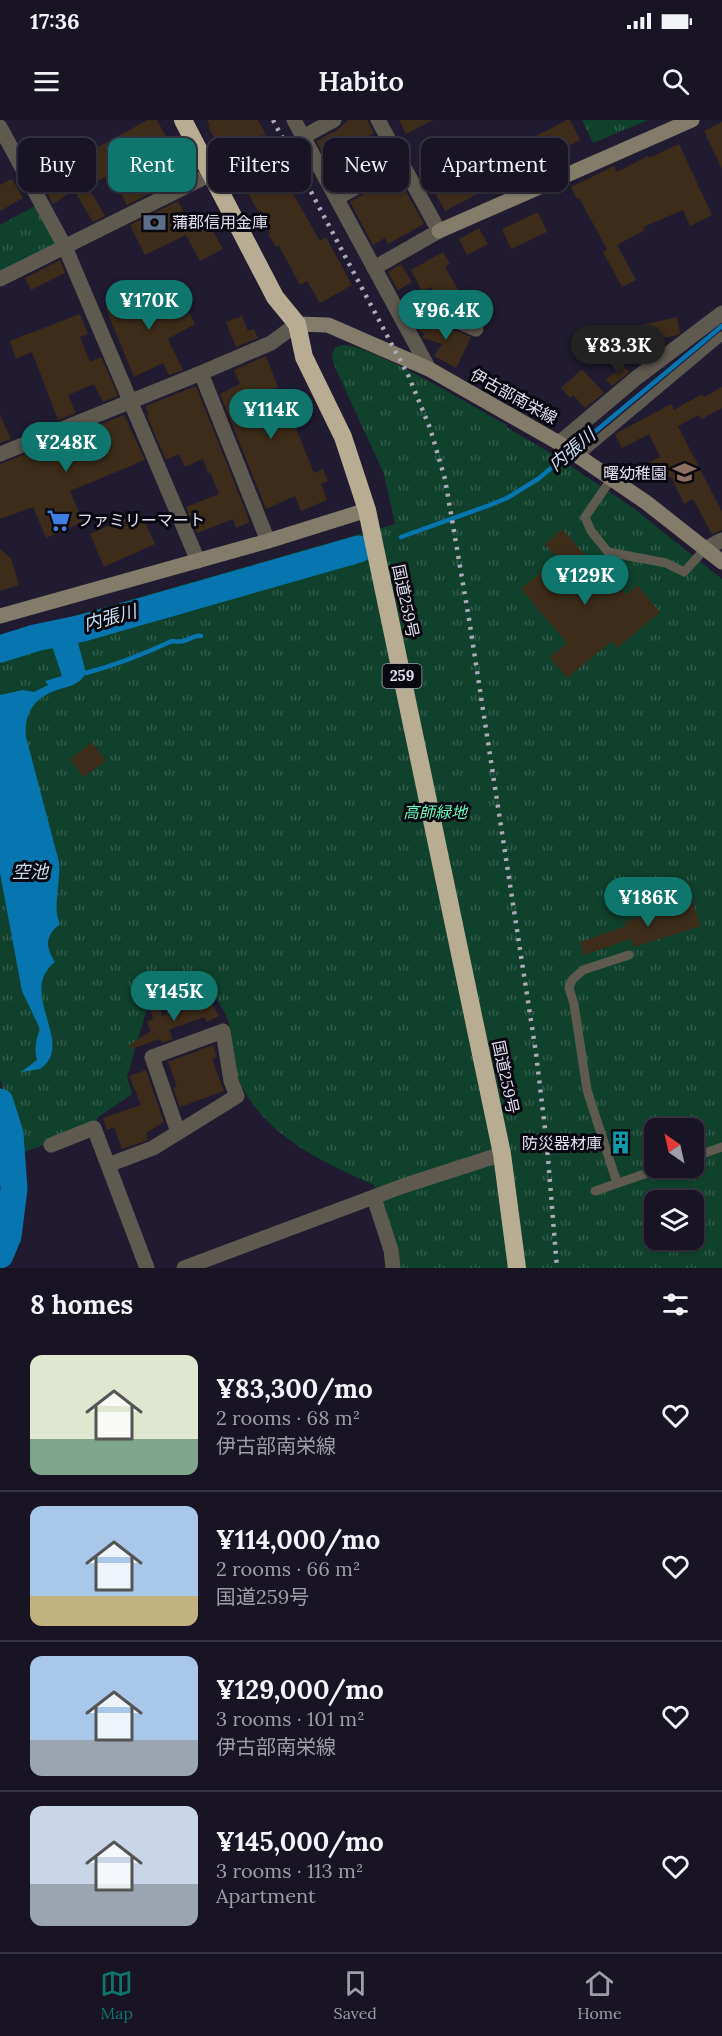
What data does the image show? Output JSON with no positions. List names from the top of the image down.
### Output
{
  "streets": {
    "highway": ["国道259号", "259"],
    "street": ["伊古部南栄線"]
  },
  "crossings": [
    ["伊古部南栄線", "国道259号"]
  ],
  "water": ["内張川", "空池"],
  "parks": ["高師緑地"],
  "places": {
    "bank": ["蒲郡信用金庫"],
    "school or university": ["曙幼稚園"],
    "supermarket": ["ファミリーマート"],
    "building": ["防災器材庫"]
  },
  "north": "top left",
  "page": {
    "status": "17:36",
    "header": "Habito",
    "chip": [
      "Buy",
      "Rent",
      "Filters",
      "New",
      "Apartment"
    ],
    "price": [
      "¥170K",
      "¥96.4K",
      "¥83.3K",
      "¥114K",
      "¥248K",
      "¥129K",
      "¥186K",
      "¥145K"
    ],
    "heading": "8 homes",
    "list": [
      {
        "name": "¥83,300/mo",
        "note": "2 rooms · 68 m² · 伊古部南栄線"
      },
      {
        "name": "¥114,000/mo",
        "note": "2 rooms · 66 m² · 国道259号"
      },
      {
        "name": "¥129,000/mo",
        "note": "3 rooms · 101 m² · 伊古部南栄線"
      },
      {
        "name": "¥145,000/mo",
        "note": "3 rooms · 113 m² · Apartment"
      }
    ],
    "tabs": ["Map", "Saved", "Home"]
  }
}
